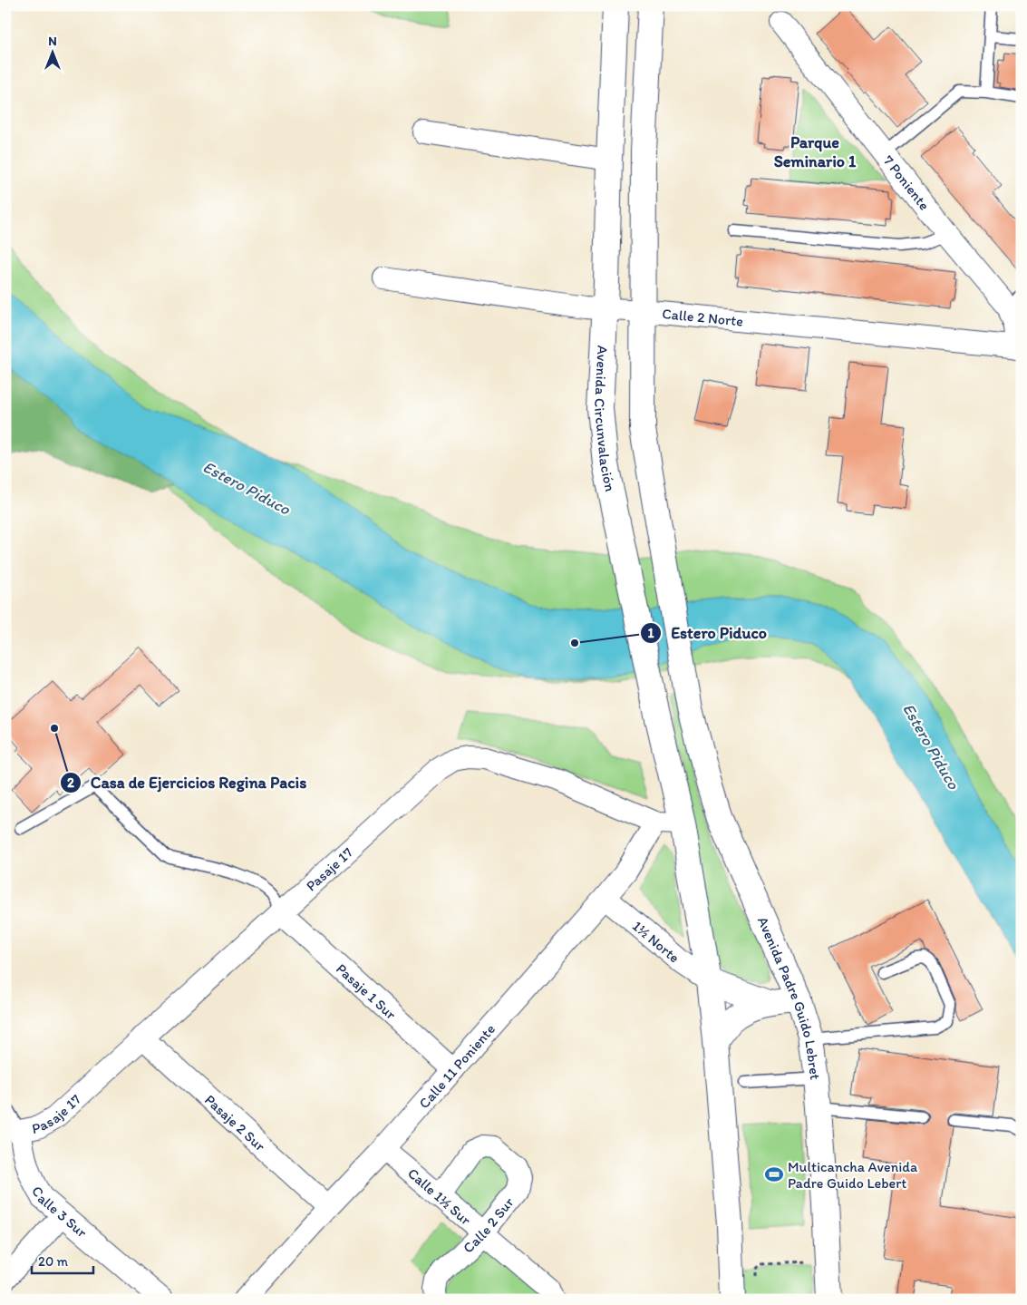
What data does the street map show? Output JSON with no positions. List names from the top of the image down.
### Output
{
  "streets": {
    "main road": ["Avenida Circunvalación", "Avenida Padre Guido Lebret"],
    "street": [
      "7 Poniente",
      "Calle 2 Norte",
      "Pasaje 17",
      "1½ Norte",
      "Pasaje 1 Sur",
      "Calle 11 Poniente",
      "Pasaje 2 Sur",
      "Calle 1½ Sur",
      "Calle 3 Sur",
      "Calle 2 Sur"
    ]
  },
  "crossings": [
    ["7 Poniente", "Calle 2 Norte"],
    ["Calle 2 Norte", "Avenida Circunvalación"],
    ["Calle 2 Norte", "Avenida Padre Guido Lebret"],
    ["Avenida Circunvalación", "Pasaje 17"],
    ["Pasaje 17", "Pasaje 1 Sur"],
    ["Pasaje 17", "Calle 11 Poniente"],
    ["Pasaje 17", "Pasaje 2 Sur"],
    ["Pasaje 17", "Calle 3 Sur"],
    ["1½ Norte", "Calle 11 Poniente"],
    ["Pasaje 1 Sur", "Calle 11 Poniente"],
    ["Calle 11 Poniente", "Pasaje 2 Sur"],
    ["Calle 11 Poniente", "Calle 1½ Sur"],
    ["Calle 1½ Sur", "Calle 2 Sur"]
  ],
  "districts": ["Parque Seminario 1"],
  "water": ["Estero Piduco"],
  "places": {
    "other": ["Estero Piduco", "Casa de Ejercicios Regina Pacis"],
    "sports": ["Multicancha Avenida Padre Guido Lebert"]
  },
  "scale_bar": "20 m",
  "north": "top"
}
